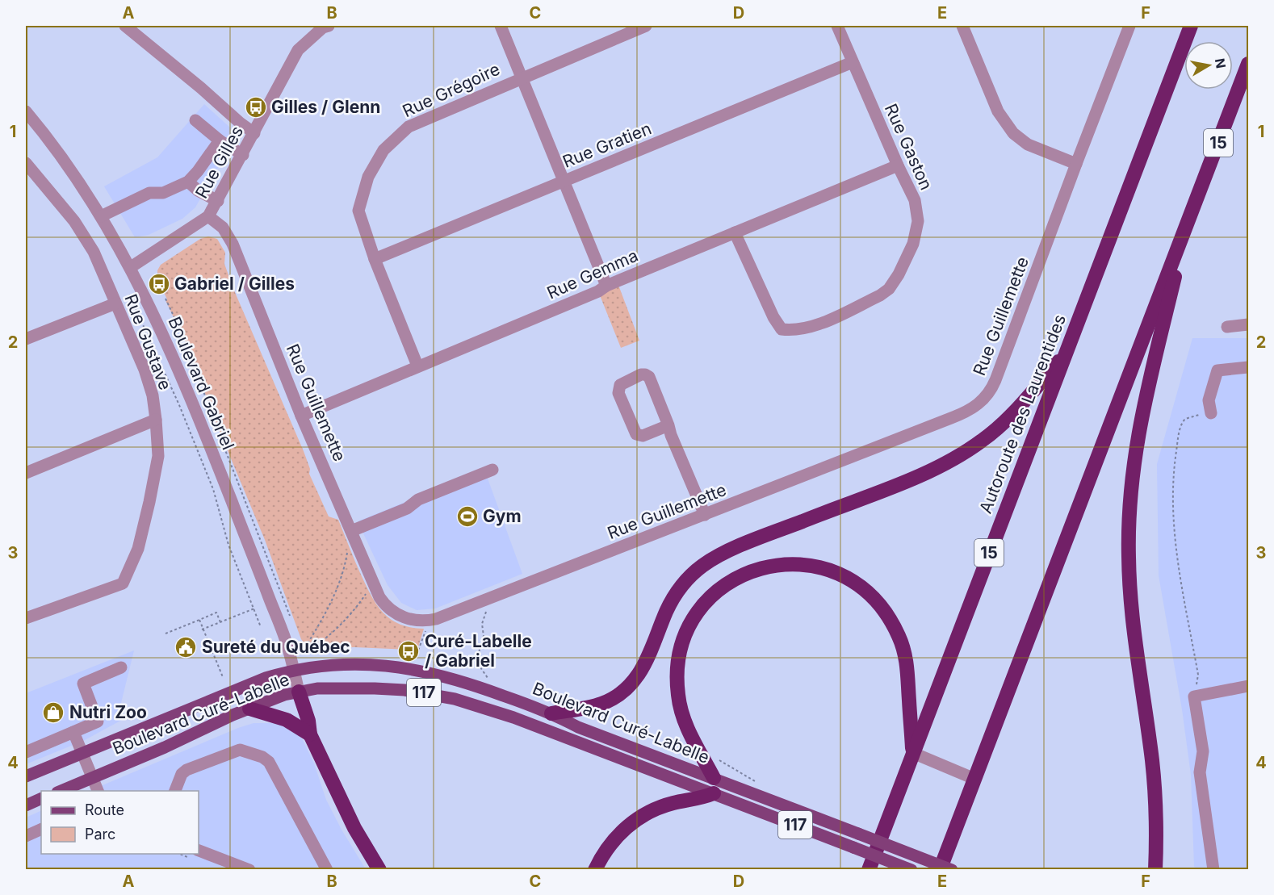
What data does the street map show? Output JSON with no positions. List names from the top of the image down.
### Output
{
  "streets": {
    "highway": ["15", "Autoroute des Laurentides"],
    "main road": ["117", "Boulevard Curé-Labelle"],
    "street": [
      "Rue Grégoire",
      "Rue Gratien",
      "Rue Gaston",
      "Rue Gilles",
      "Rue Gemma",
      "Rue Guillemette",
      "Rue Gustave",
      "Boulevard Gabriel"
    ]
  },
  "crossings": [
    ["Rue Grégoire", "Rue Gratien"],
    ["Rue Grégoire", "Rue Gemma"],
    ["Rue Gratien", "Rue Gaston"],
    ["Rue Gaston", "Rue Gemma"],
    ["Rue Gilles", "Rue Guillemette"],
    ["Rue Gilles", "Boulevard Gabriel"],
    ["Rue Gemma", "Rue Guillemette"],
    ["Boulevard Gabriel", "Boulevard Curé-Labelle"]
  ],
  "places": {
    "bus stop": ["Gilles / Glenn", "Gabriel / Gilles", "Curé-Labelle / Gabriel"],
    "sports": ["Gym"],
    "public building": ["Sureté du Québec"],
    "shop": ["Nutri Zoo"]
  },
  "legend": ["Route", "Parc"],
  "north": "right",
  "grid": {
    "columns": [
      "A",
      "B",
      "C",
      "D",
      "E",
      "F"
    ],
    "rows": [
      "1",
      "2",
      "3",
      "4"
    ]
  }
}
